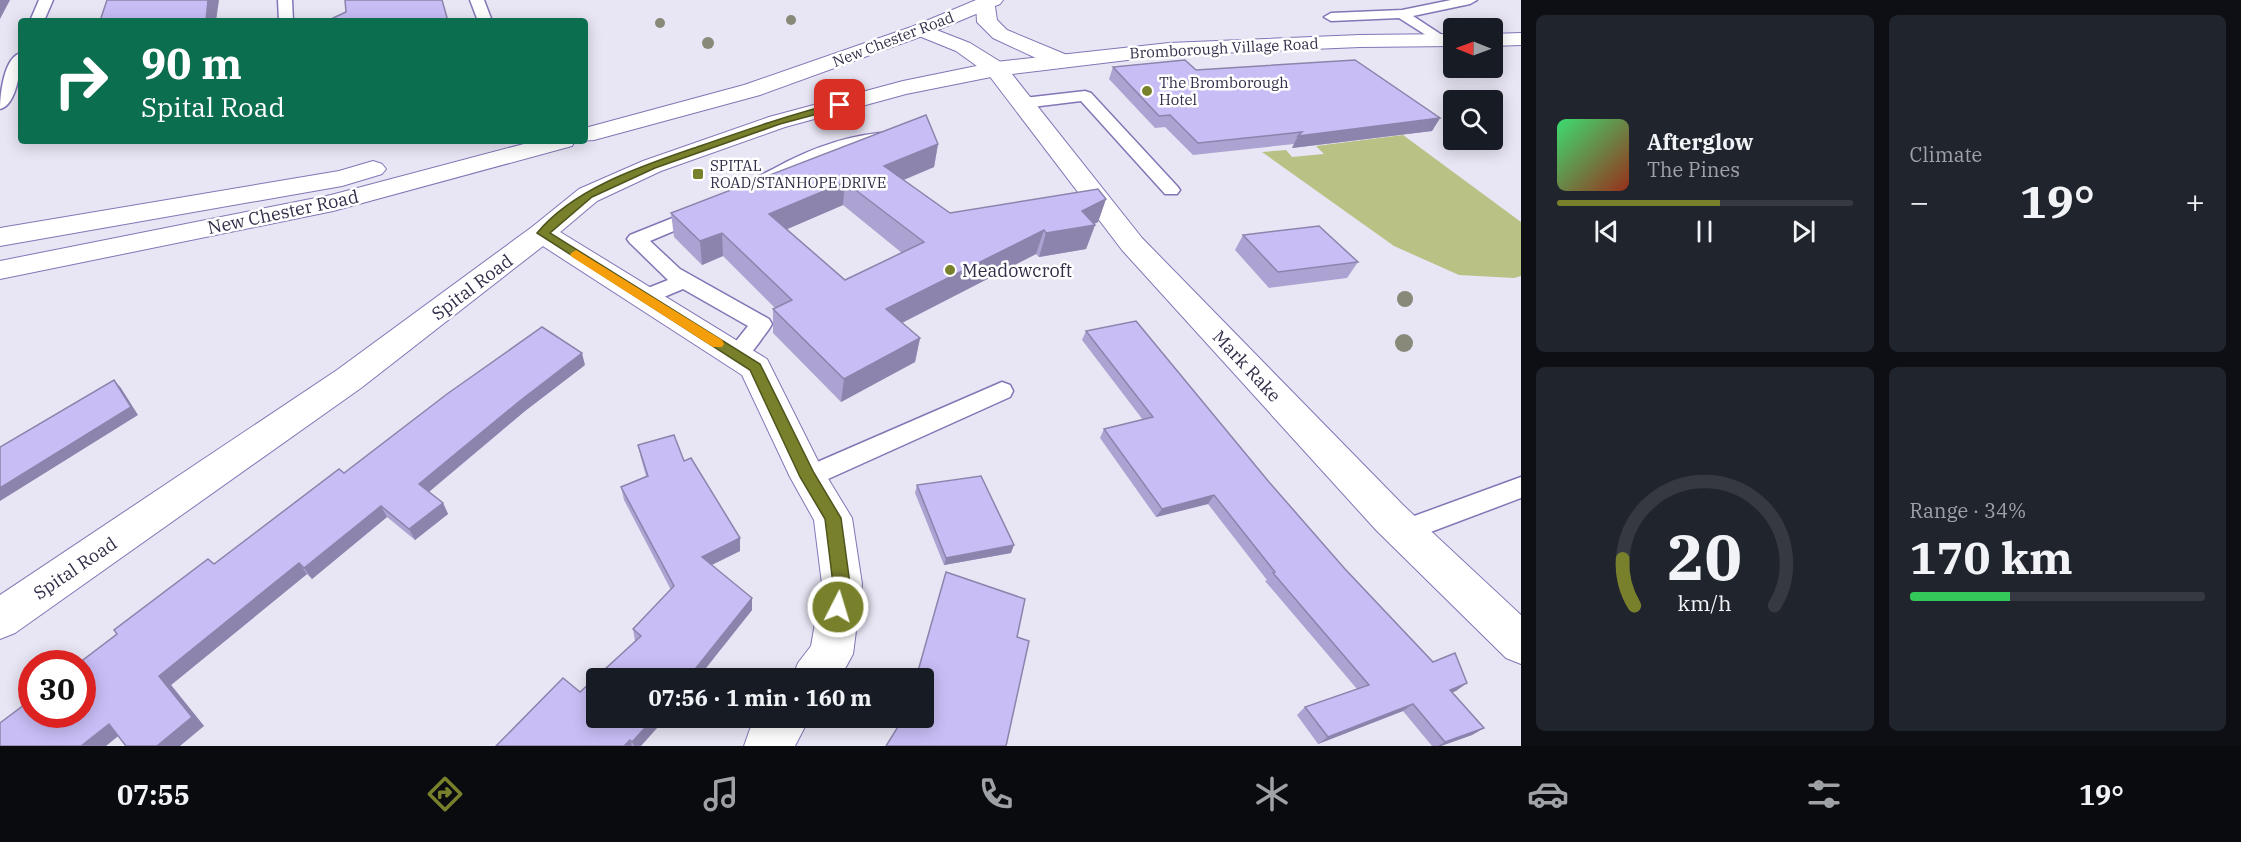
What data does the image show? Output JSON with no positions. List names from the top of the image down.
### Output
{
  "streets": {
    "main road": [
      "New Chester Road",
      "Bromborough Village Road",
      "Spital Road",
      "Mark Rake"
    ]
  },
  "crossings": [
    ["New Chester Road", "Mark Rake"],
    ["Bromborough Village Road", "Spital Road"],
    ["Bromborough Village Road", "Mark Rake"],
    ["Spital Road", "Mark Rake"]
  ],
  "places": {
    "other": ["The Bromborough Hotel", "Meadowcroft"],
    "transit": ["SPITAL ROAD/STANHOPE DRIVE"]
  },
  "north": "left",
  "page": {
    "tile": [
      "Climate",
      ["Range · 34%", "170 km"]
    ],
    "turn": ["90 m", "Spital Road"],
    "song": ["Afterglow", "The Pines"],
    "heat": ["−", "19°", "+"],
    "limit": "30",
    "trip": "07:56 · 1 min · 160 m",
    "tabs": ["07:55", "19°"],
    "gauge": ["20", "km/h"]
  }
}
